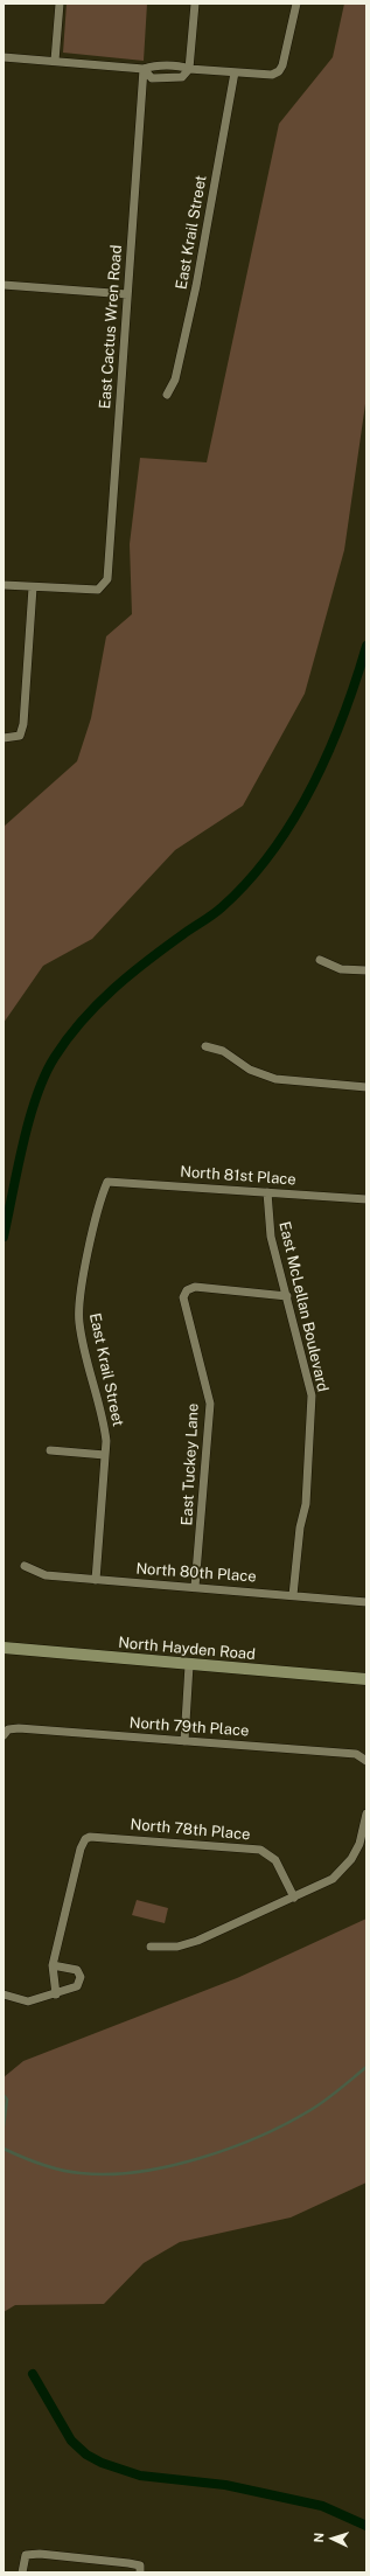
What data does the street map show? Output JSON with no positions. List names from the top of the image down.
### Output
{
  "streets": {
    "main road": ["North Hayden Road"],
    "street": [
      "East Krail Street",
      "East Cactus Wren Road",
      "North 81st Place",
      "East McLellan Boulevard",
      "East Tuckey Lane",
      "North 80th Place",
      "North 79th Place",
      "North 78th Place"
    ]
  },
  "crossings": [
    ["East Krail Street", "North 81st Place"],
    ["East Krail Street", "North 80th Place"],
    ["North 81st Place", "East McLellan Boulevard"],
    ["East McLellan Boulevard", "East Tuckey Lane"],
    ["East McLellan Boulevard", "North 80th Place"],
    ["East Tuckey Lane", "North 80th Place"]
  ],
  "north": "left"
}
